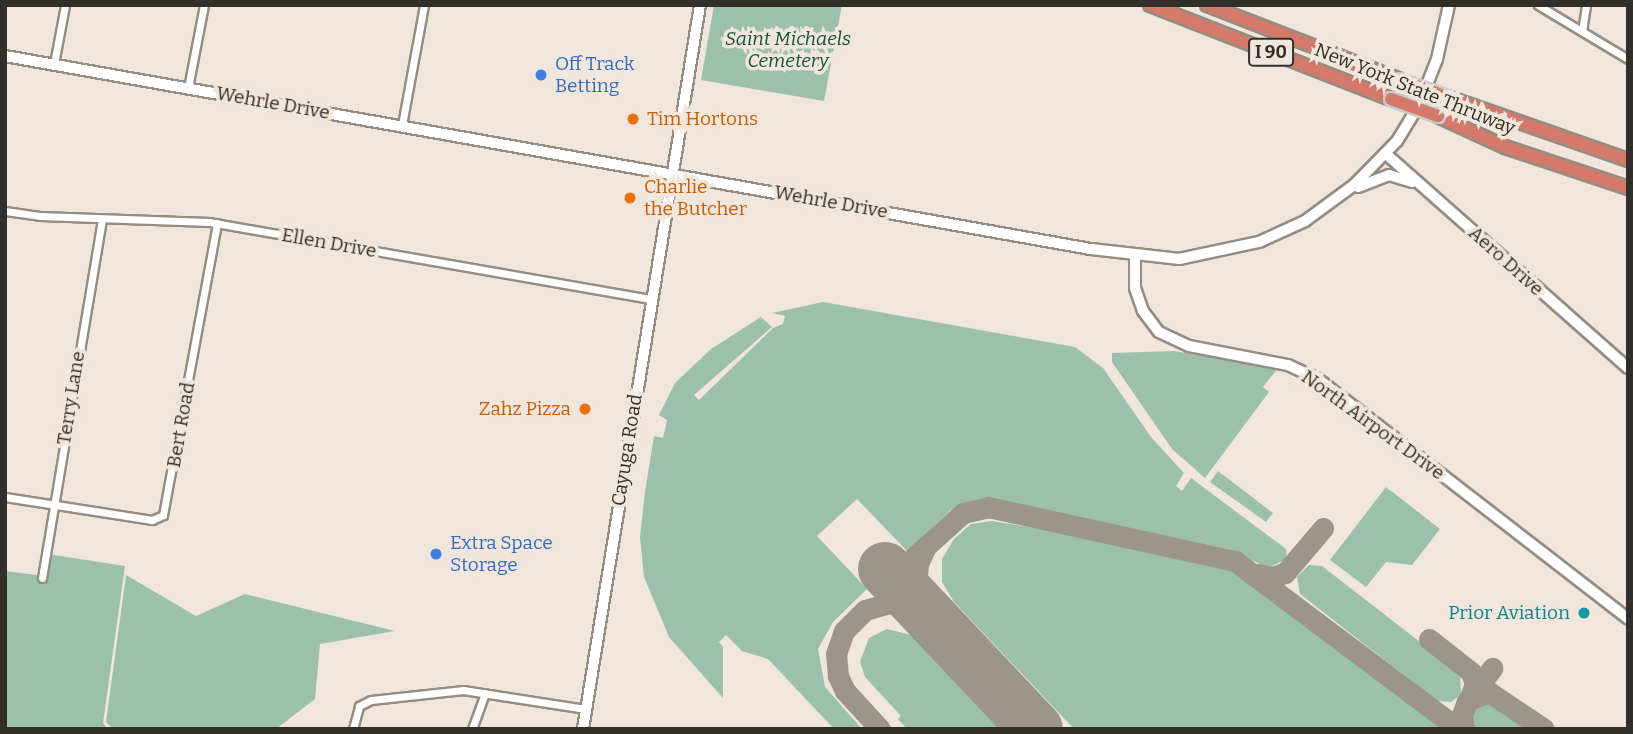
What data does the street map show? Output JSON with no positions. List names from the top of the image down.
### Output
{
  "streets": {
    "highway": ["I 90", "New York State Thruway"],
    "street": [
      "Wehrle Drive",
      "Ellen Drive",
      "Aero Drive",
      "Terry Lane",
      "Bert Road",
      "North Airport Drive",
      "Cayuga Road"
    ]
  },
  "crossings": [
    ["Wehrle Drive", "Aero Drive"],
    ["Wehrle Drive", "North Airport Drive"],
    ["Wehrle Drive", "Cayuga Road"],
    ["Ellen Drive", "Terry Lane"],
    ["Ellen Drive", "Bert Road"],
    ["Ellen Drive", "Cayuga Road"],
    ["Terry Lane", "Bert Road"]
  ],
  "parks": ["Saint Michaels Cemetery"],
  "places": [
    "Off Track Betting",
    "Tim Hortons",
    "Charlie the Butcher",
    "Zahz Pizza",
    "Extra Space Storage",
    "Prior Aviation"
  ]
}
